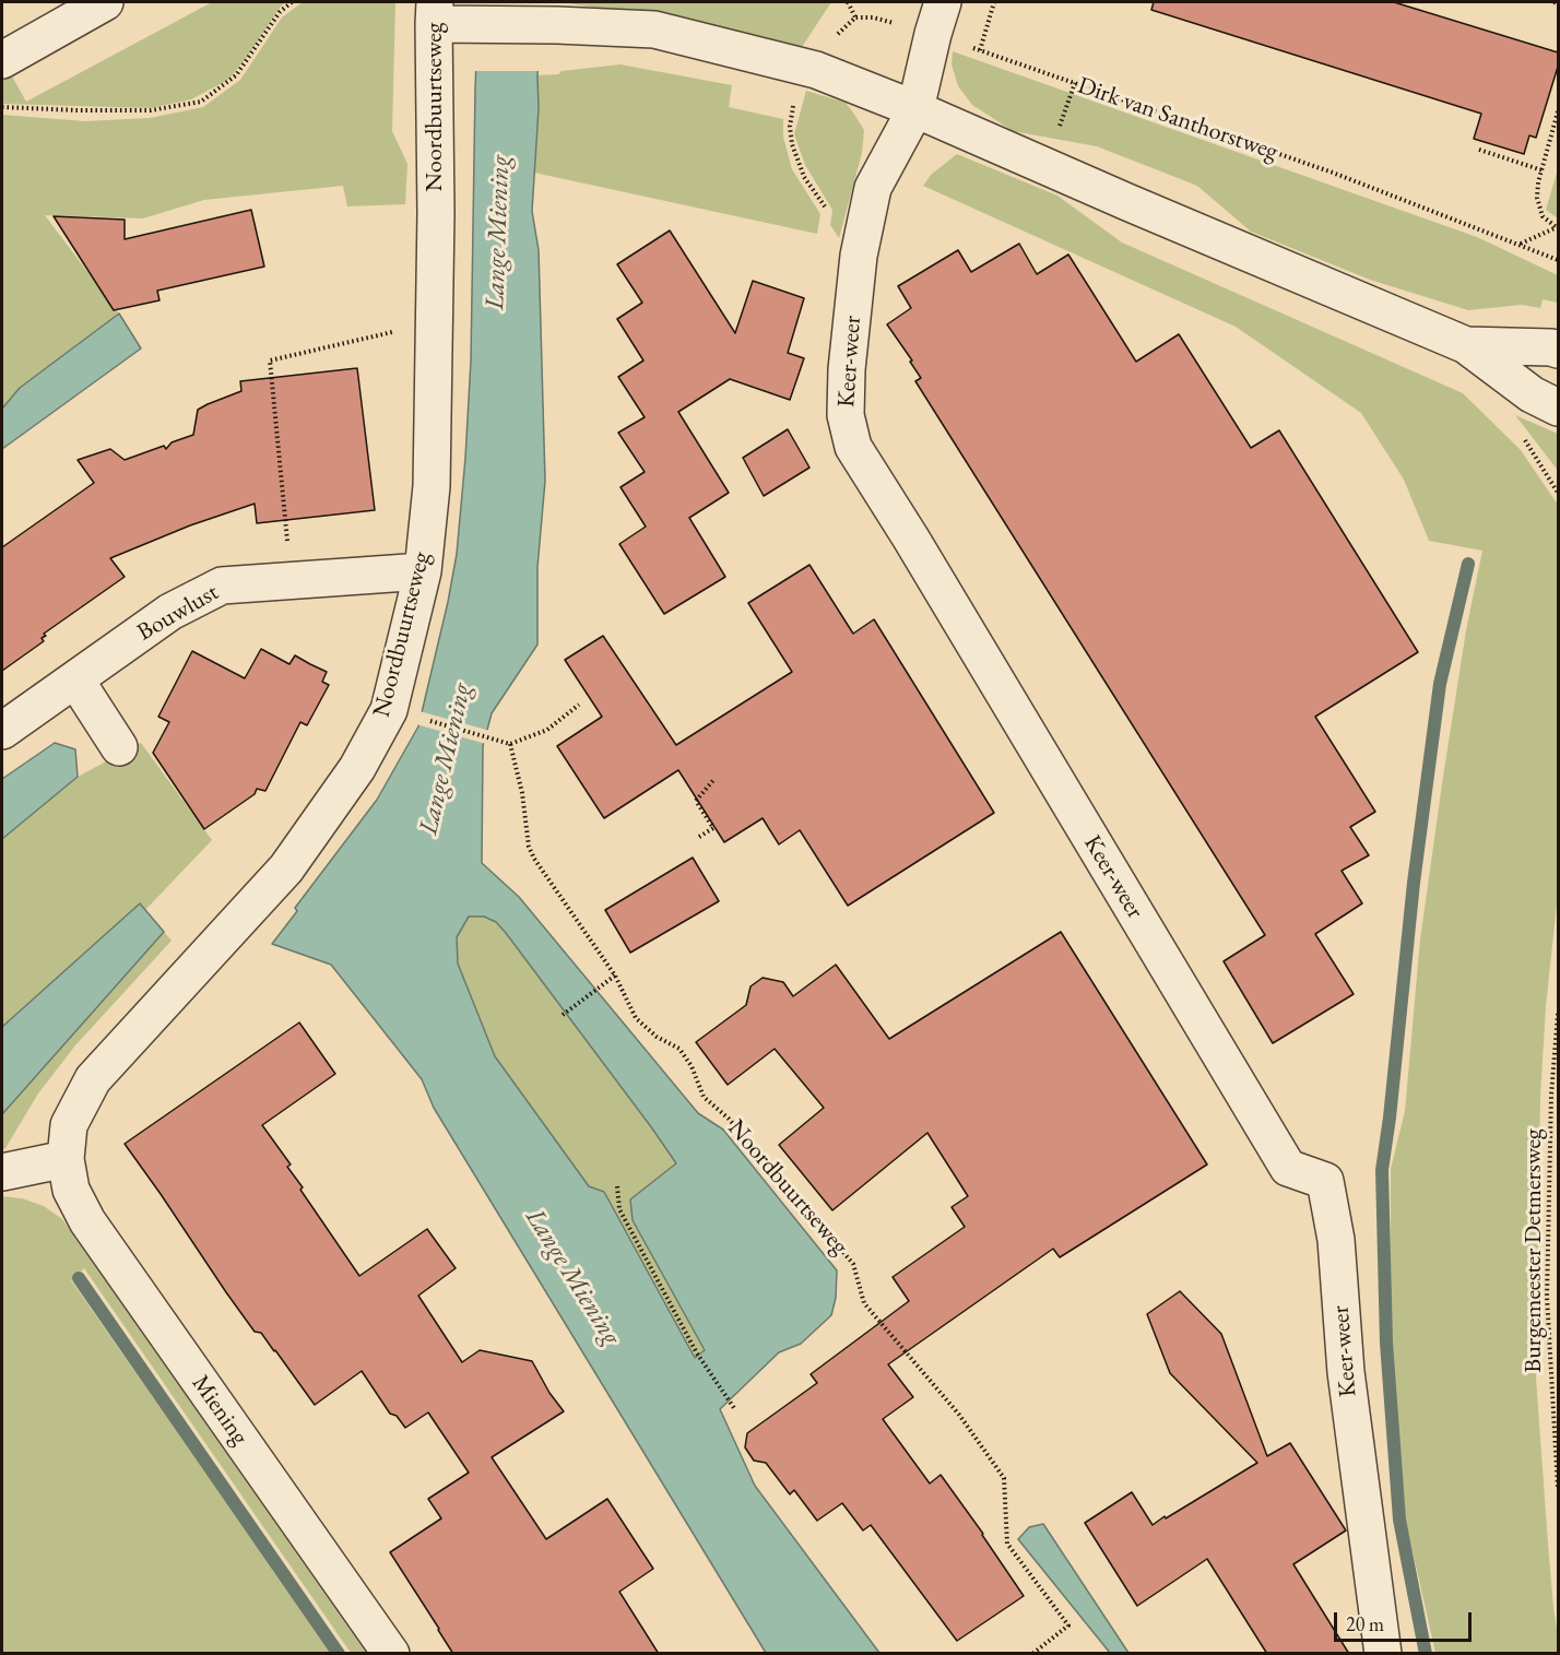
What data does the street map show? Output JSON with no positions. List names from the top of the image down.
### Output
{
  "streets": {
    "street": [
      "Noordbuurtseweg",
      "Keer-weer",
      "Bouwlust",
      "Miening"
    ],
    "path": ["Dirk van Santhorstweg", "Burgemeester Detmersweg"]
  },
  "crossings": [
    ["Noordbuurtseweg", "Bouwlust"],
    ["Noordbuurtseweg", "Miening"],
    ["Dirk van Santhorstweg", "Keer-weer"]
  ],
  "water": ["Lange Miening"],
  "scale_bar": "20 m"
}
